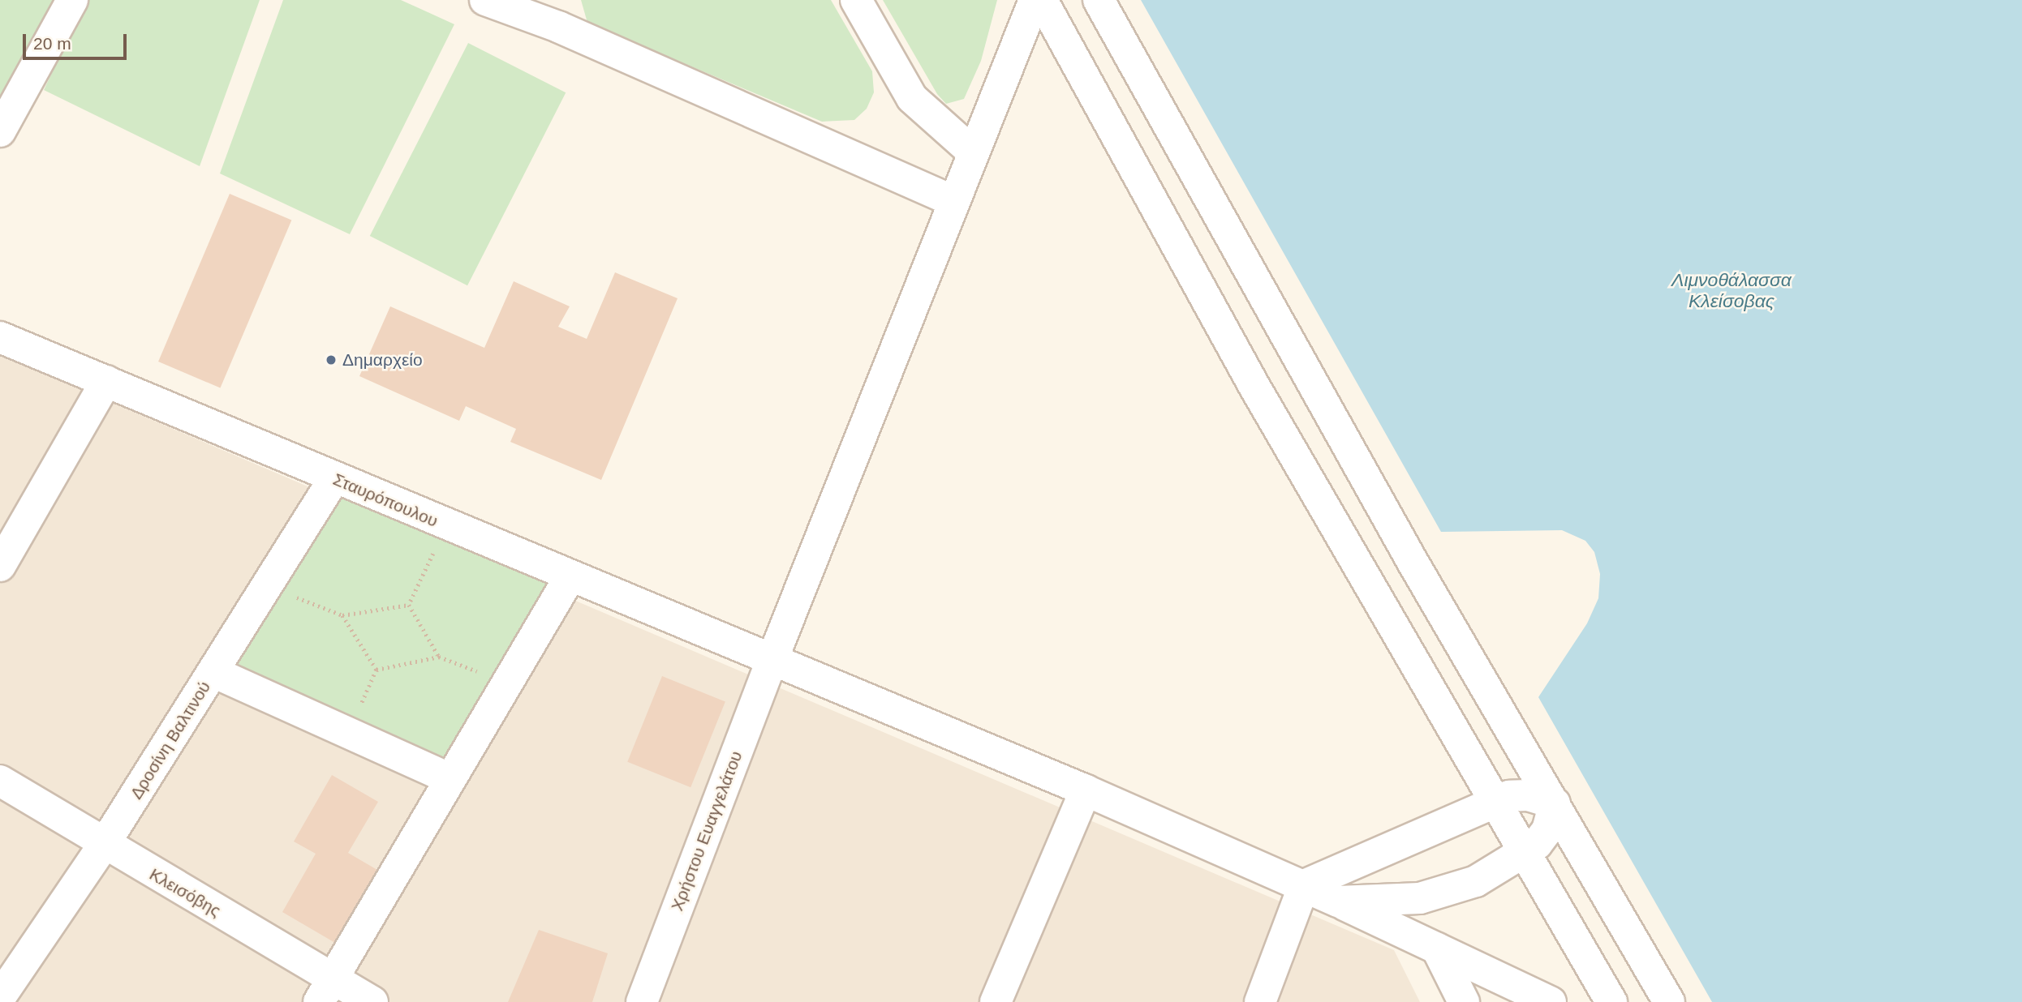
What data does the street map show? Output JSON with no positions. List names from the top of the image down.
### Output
{
  "streets": {
    "street": [
      "Σταυρόπουλου",
      "Δροσίνη Βαλτινού",
      "Χρήστου Ευαγγελάτου",
      "Κλεισόβης"
    ]
  },
  "crossings": [
    ["Σταυρόπουλου", "Δροσίνη Βαλτινού"],
    ["Σταυρόπουλου", "Χρήστου Ευαγγελάτου"],
    ["Δροσίνη Βαλτινού", "Κλεισόβης"]
  ],
  "water": ["Λιμνοθάλασσα Κλείσοβας"],
  "places": ["Δημαρχείο"],
  "scale_bar": "20 m"
}
